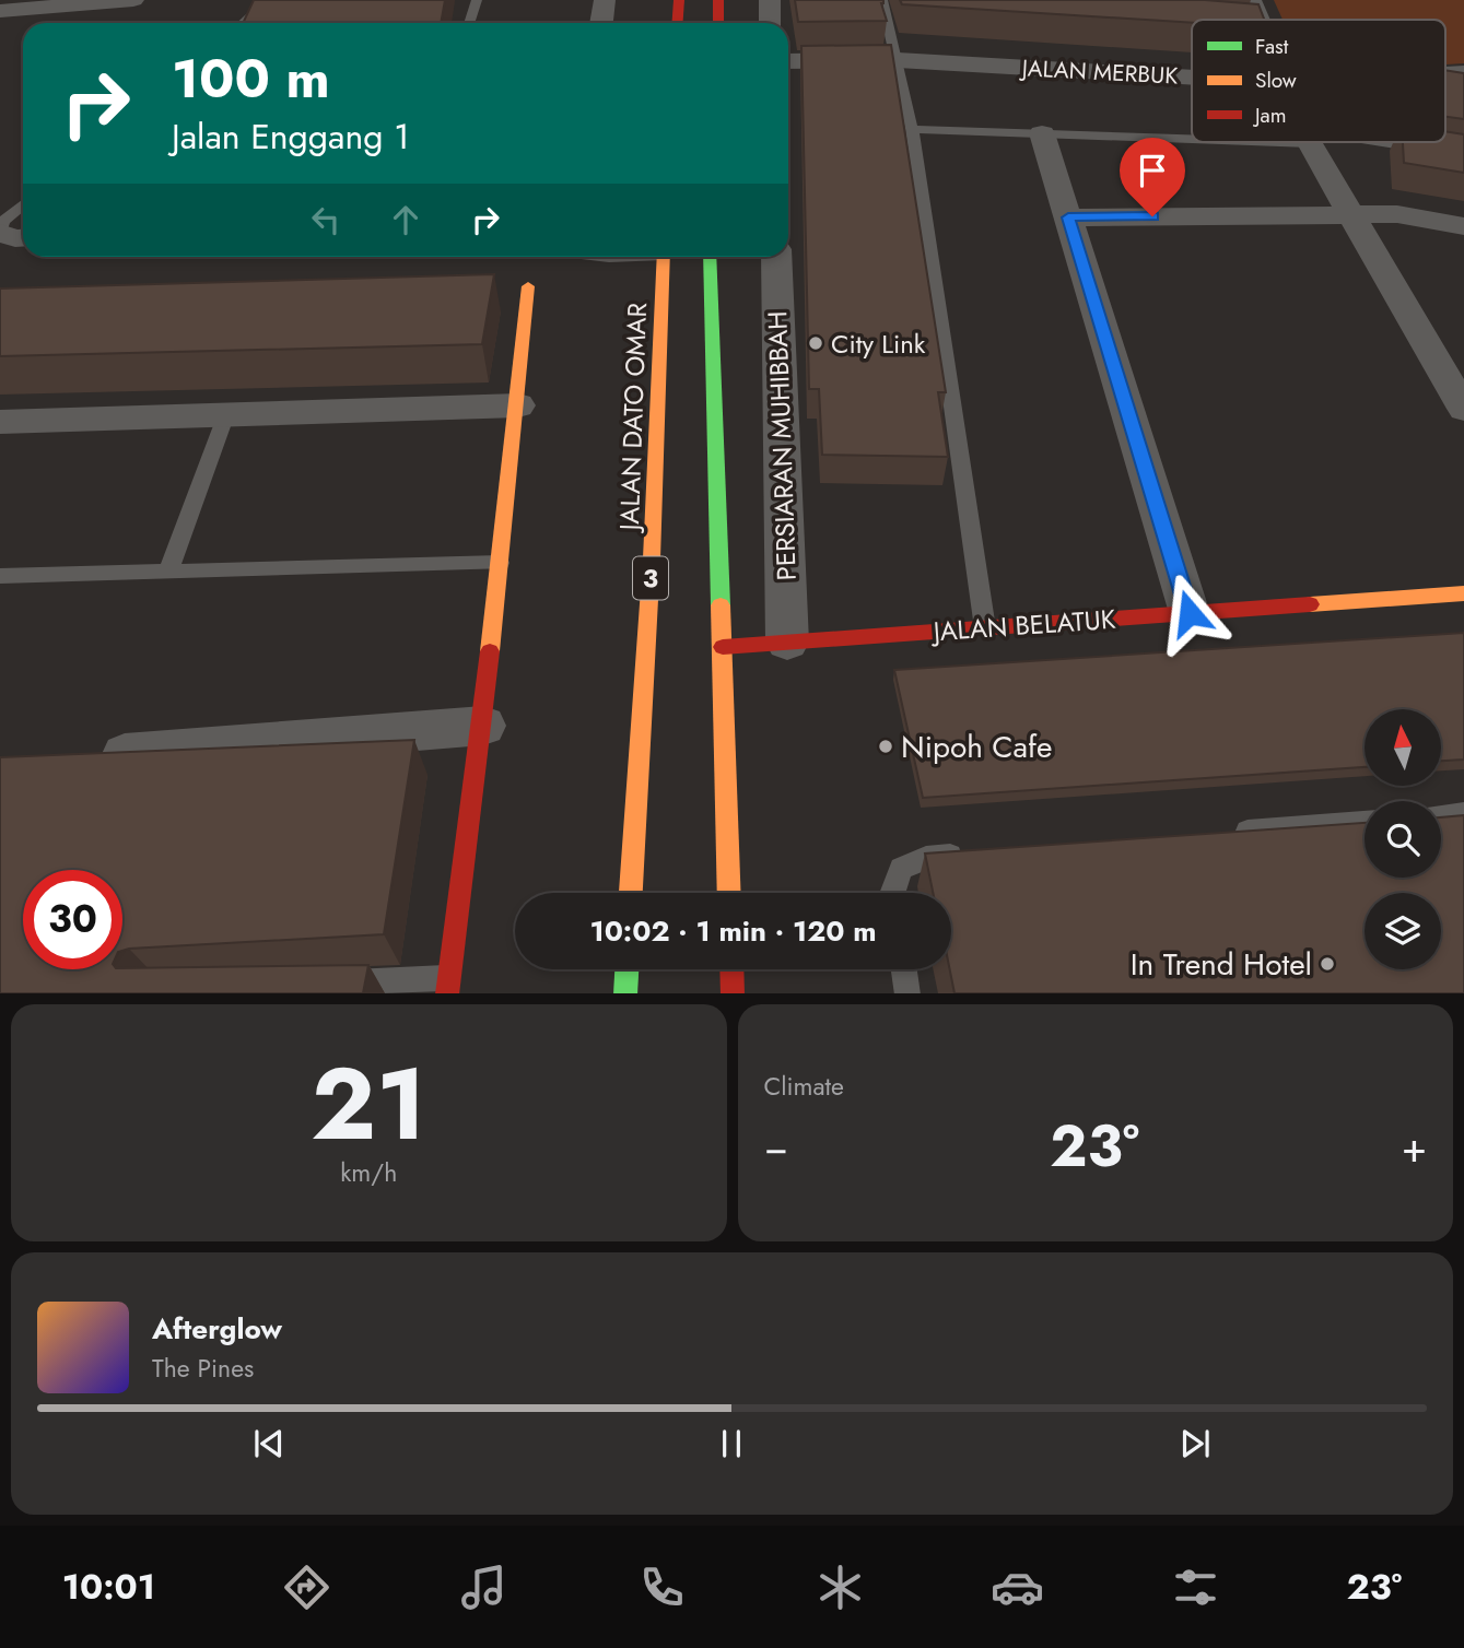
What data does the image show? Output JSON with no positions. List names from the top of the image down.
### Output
{
  "streets": {
    "main road": ["JALAN DATO OMAR", "3", "JALAN BELATUK"],
    "street": ["JALAN MERBUK", "PERSIARAN MUHIBBAH"]
  },
  "crossings": [
    ["PERSIARAN MUHIBBAH", "JALAN BELATUK"]
  ],
  "places": ["City Link", "Nipoh Cafe", "In Trend Hotel"],
  "legend": ["Fast", "Slow", "Jam"],
  "north": "top",
  "page": {
    "turn": ["100 m", "Jalan Enggang 1"],
    "limit": "30",
    "trip": "10:02 · 1 min · 120 m",
    "tile": [
      ["21", "km/h"],
      "Climate"
    ],
    "heat": ["−", "23°", "+"],
    "song": ["Afterglow", "The Pines"],
    "tabs": ["10:01", "23°"]
  }
}
